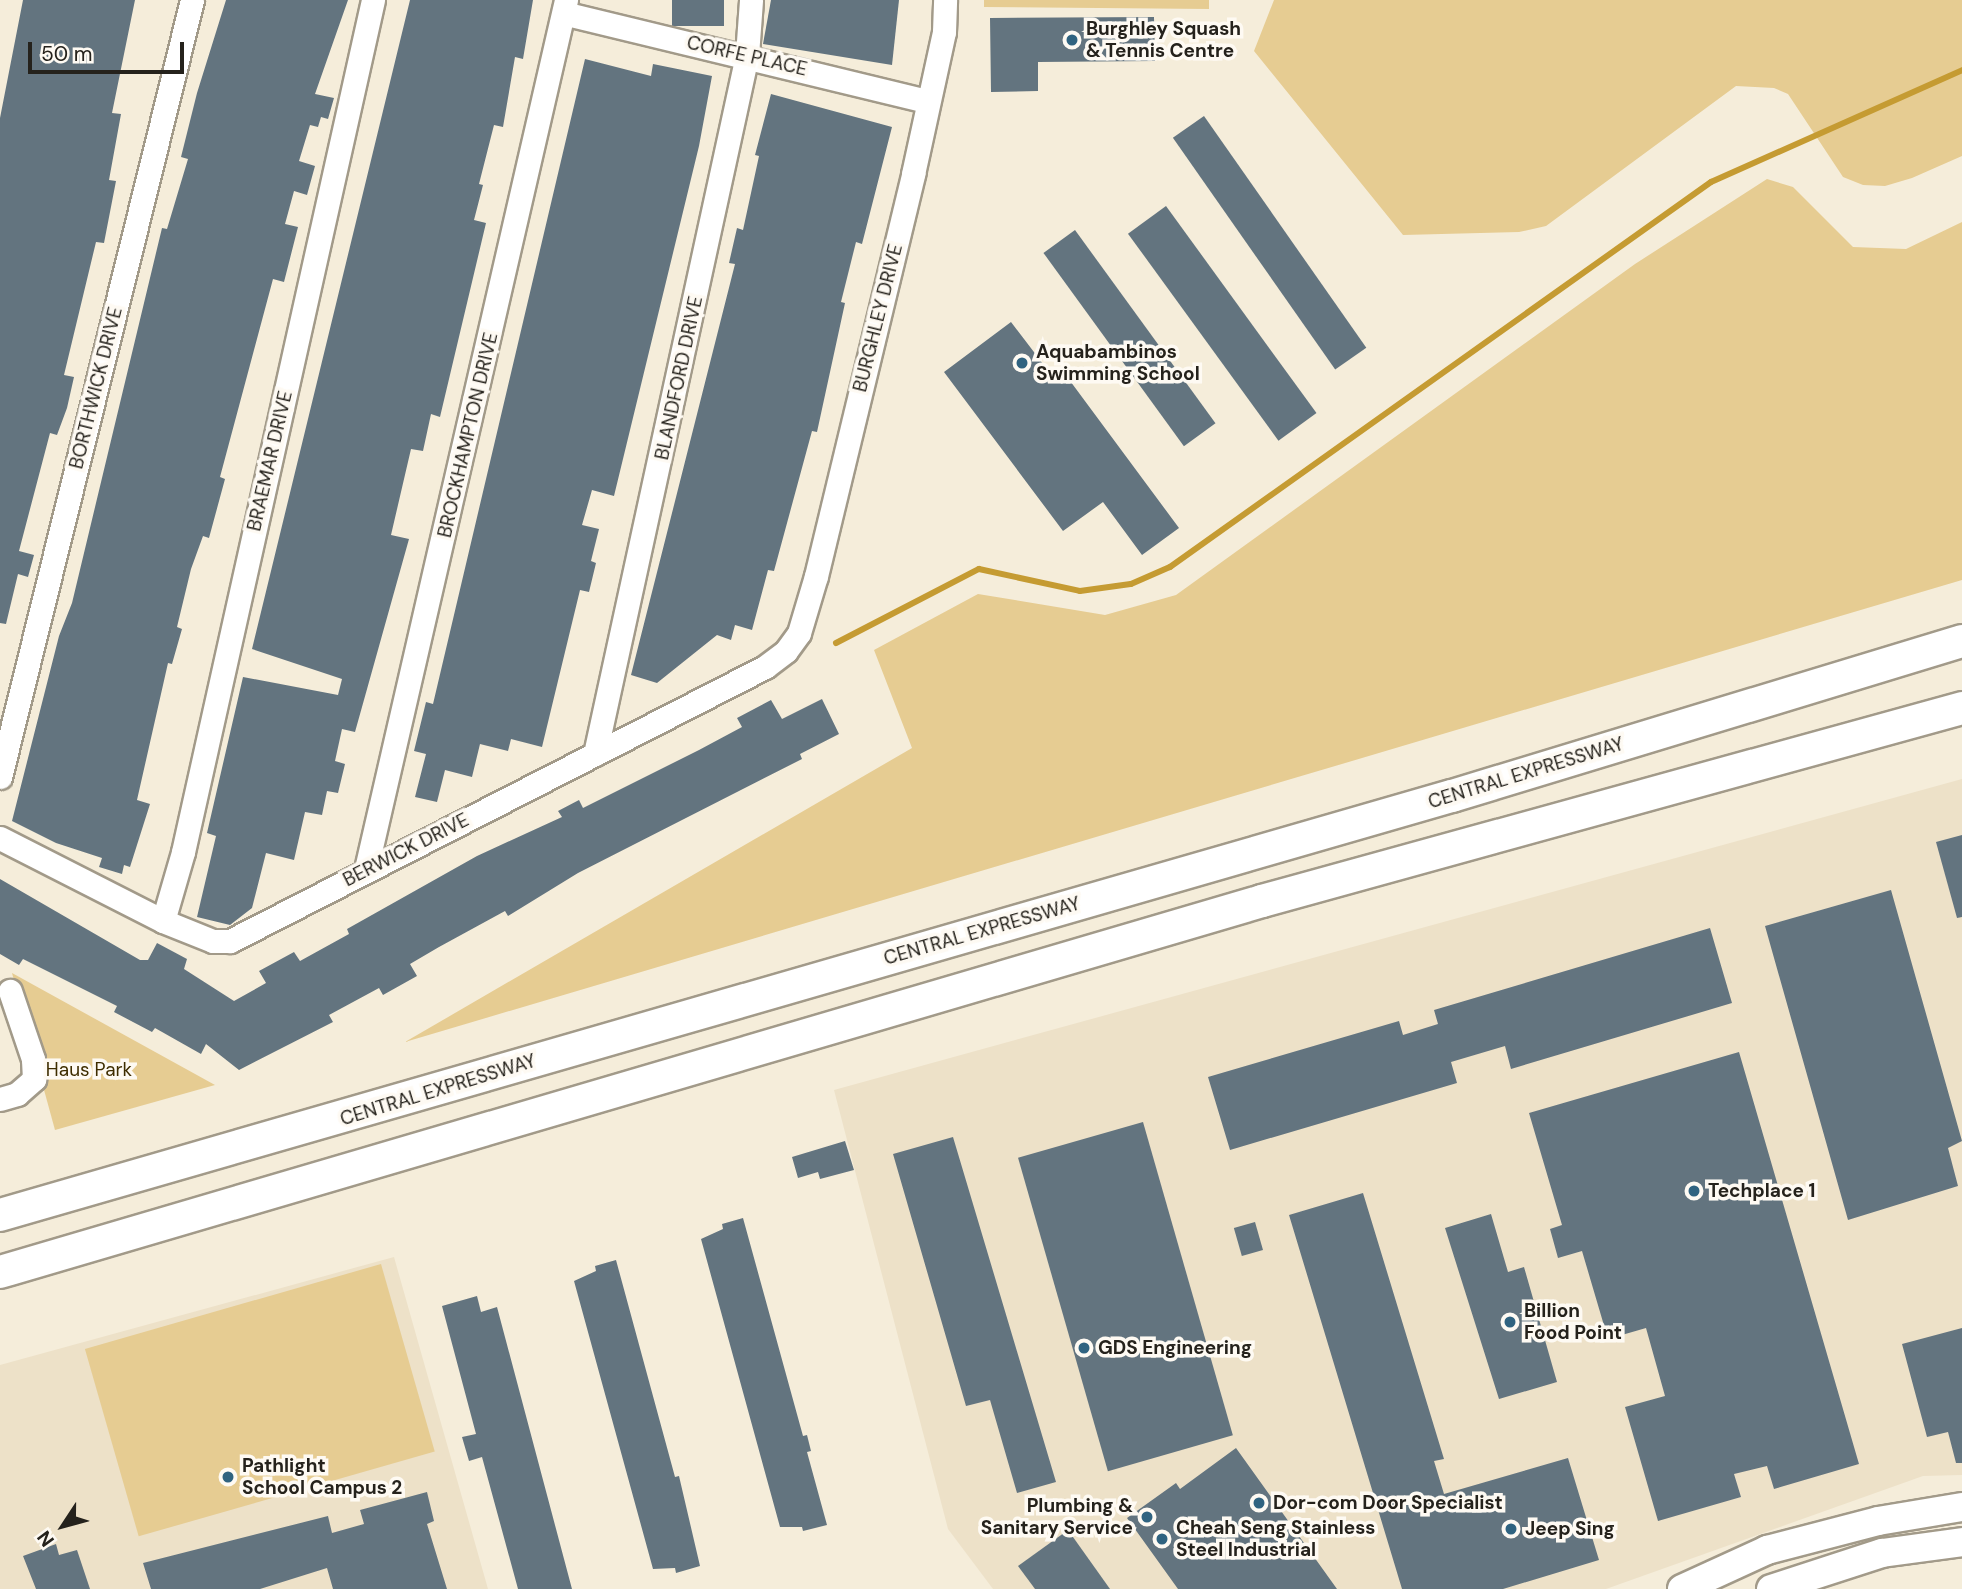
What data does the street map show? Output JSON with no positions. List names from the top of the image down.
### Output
{
  "streets": {
    "highway": ["CENTRAL EXPRESSWAY"],
    "street": [
      "CORFE PLACE",
      "BURGHLEY DRIVE",
      "BLANDFORD DRIVE",
      "BORTHWICK DRIVE",
      "BROCKHAMPTON DRIVE",
      "BRAEMAR DRIVE",
      "BERWICK DRIVE"
    ]
  },
  "crossings": [
    ["CORFE PLACE", "BURGHLEY DRIVE"],
    ["CORFE PLACE", "BLANDFORD DRIVE"],
    ["CORFE PLACE", "BROCKHAMPTON DRIVE"],
    ["BURGHLEY DRIVE", "BERWICK DRIVE"],
    ["BLANDFORD DRIVE", "BERWICK DRIVE"],
    ["BROCKHAMPTON DRIVE", "BERWICK DRIVE"],
    ["BRAEMAR DRIVE", "BERWICK DRIVE"]
  ],
  "parks": ["Haus Park"],
  "places": [
    "Burghley Squash & Tennis Centre",
    "Aquabambinos Swimming School",
    "Techplace 1",
    "Billion Food Point",
    "GDS Engineering",
    "Pathlight School Campus 2",
    "Dor-com Door Specialist",
    "Plumbing & Sanitary Service",
    "Jeep Sing",
    "Cheah Seng Stainless Steel Industrial"
  ],
  "scale_bar": "50 m",
  "north": "bottom left"
}
